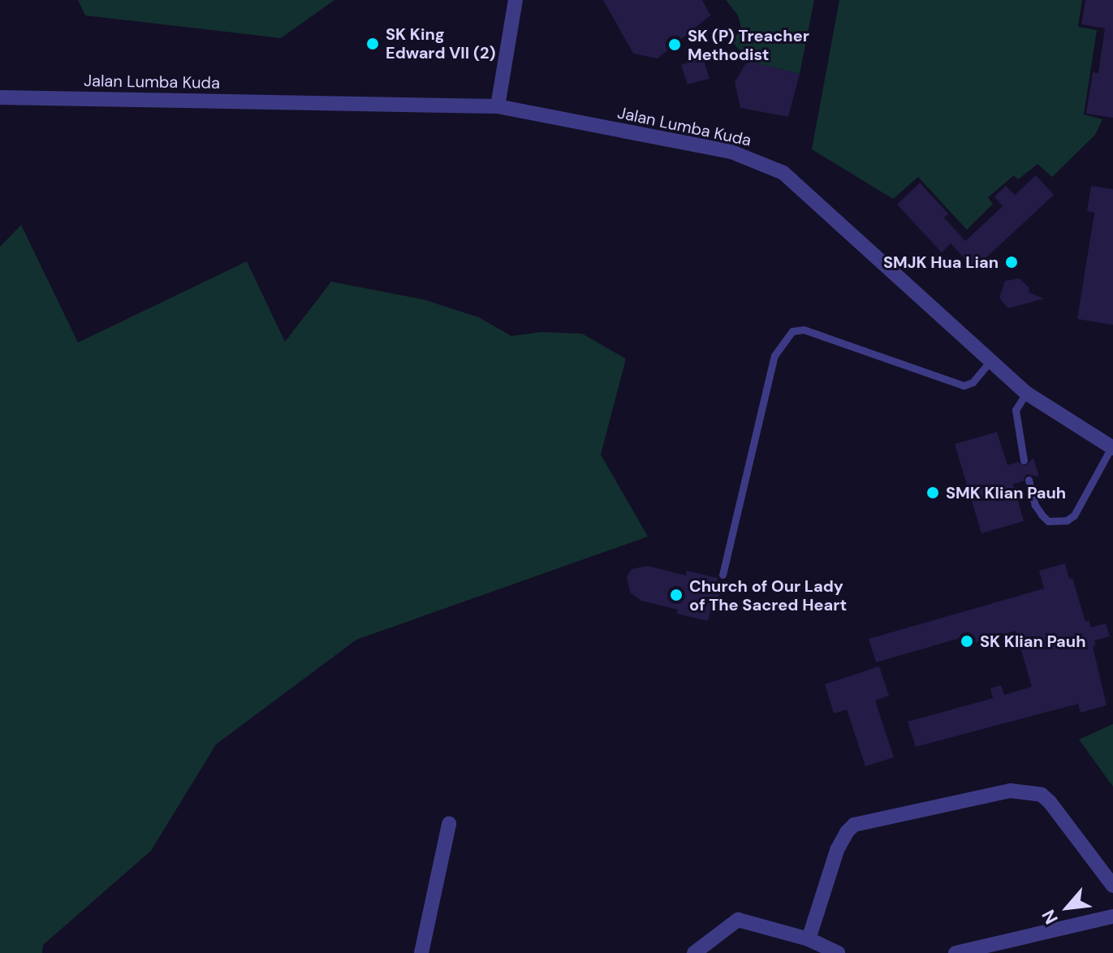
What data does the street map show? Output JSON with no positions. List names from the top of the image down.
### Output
{
  "streets": {
    "street": ["Jalan Lumba Kuda"]
  },
  "places": [
    "SK King Edward VII (2)",
    "SK (P) Treacher Methodist",
    "SMJK Hua Lian",
    "SMK Klian Pauh",
    "Church of Our Lady of The Sacred Heart",
    "SK Klian Pauh"
  ],
  "north": "bottom left"
}
